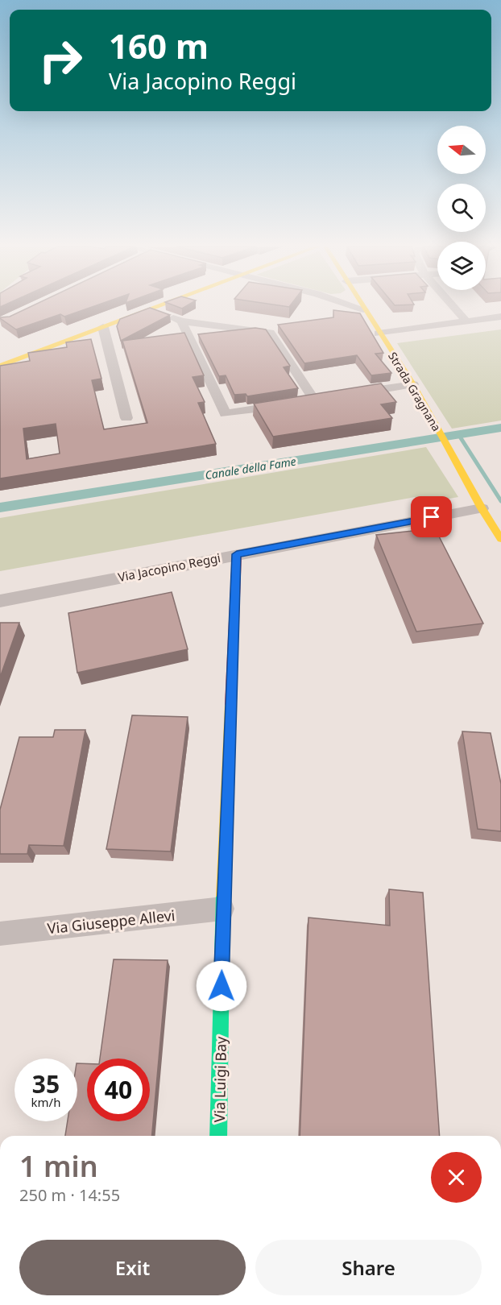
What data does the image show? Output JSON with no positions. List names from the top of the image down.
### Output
{
  "streets": {
    "street": [
      "Strada Gragnana",
      "Via Jacopino Reggi",
      "Via Giuseppe Allevi",
      "Via Luigi Bay"
    ]
  },
  "crossings": [
    ["Strada Gragnana", "Via Jacopino Reggi"],
    ["Via Jacopino Reggi", "Via Luigi Bay"],
    ["Via Giuseppe Allevi", "Via Luigi Bay"]
  ],
  "water": ["Canale della Fame"],
  "north": "left",
  "page": {
    "turn": ["160 m", "Via Jacopino Reggi"],
    "speed": "35 km/h",
    "limit": "40",
    "heading": ["1 min", "250 m · 14:55"],
    "buttons": ["Exit", "Share"]
  }
}
